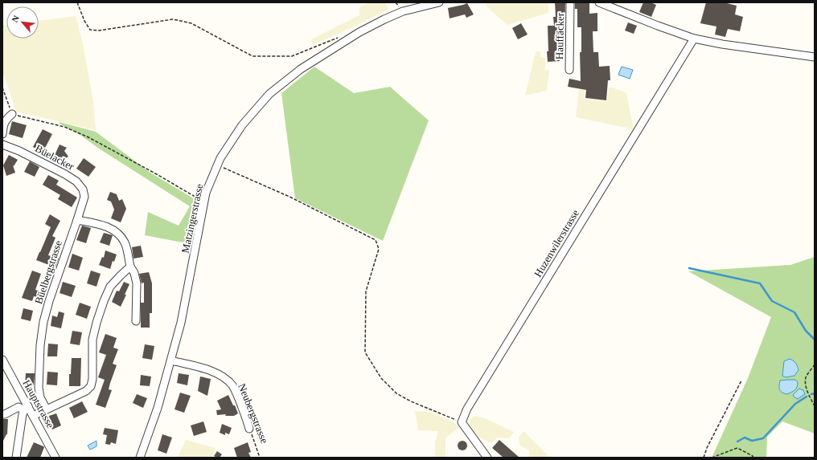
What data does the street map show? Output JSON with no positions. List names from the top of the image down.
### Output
{
  "streets": {
    "street": [
      "Hauffäcker",
      "Büelacker",
      "Matzingerstrasse",
      "Huzenwilerstrasse",
      "Büelbergstrasse",
      "Hauptstrasse",
      "Neubergstrasse"
    ]
  },
  "crossings": [
    ["Büelacker", "Büelbergstrasse"],
    ["Matzingerstrasse", "Neubergstrasse"]
  ],
  "north": "top left"
}
